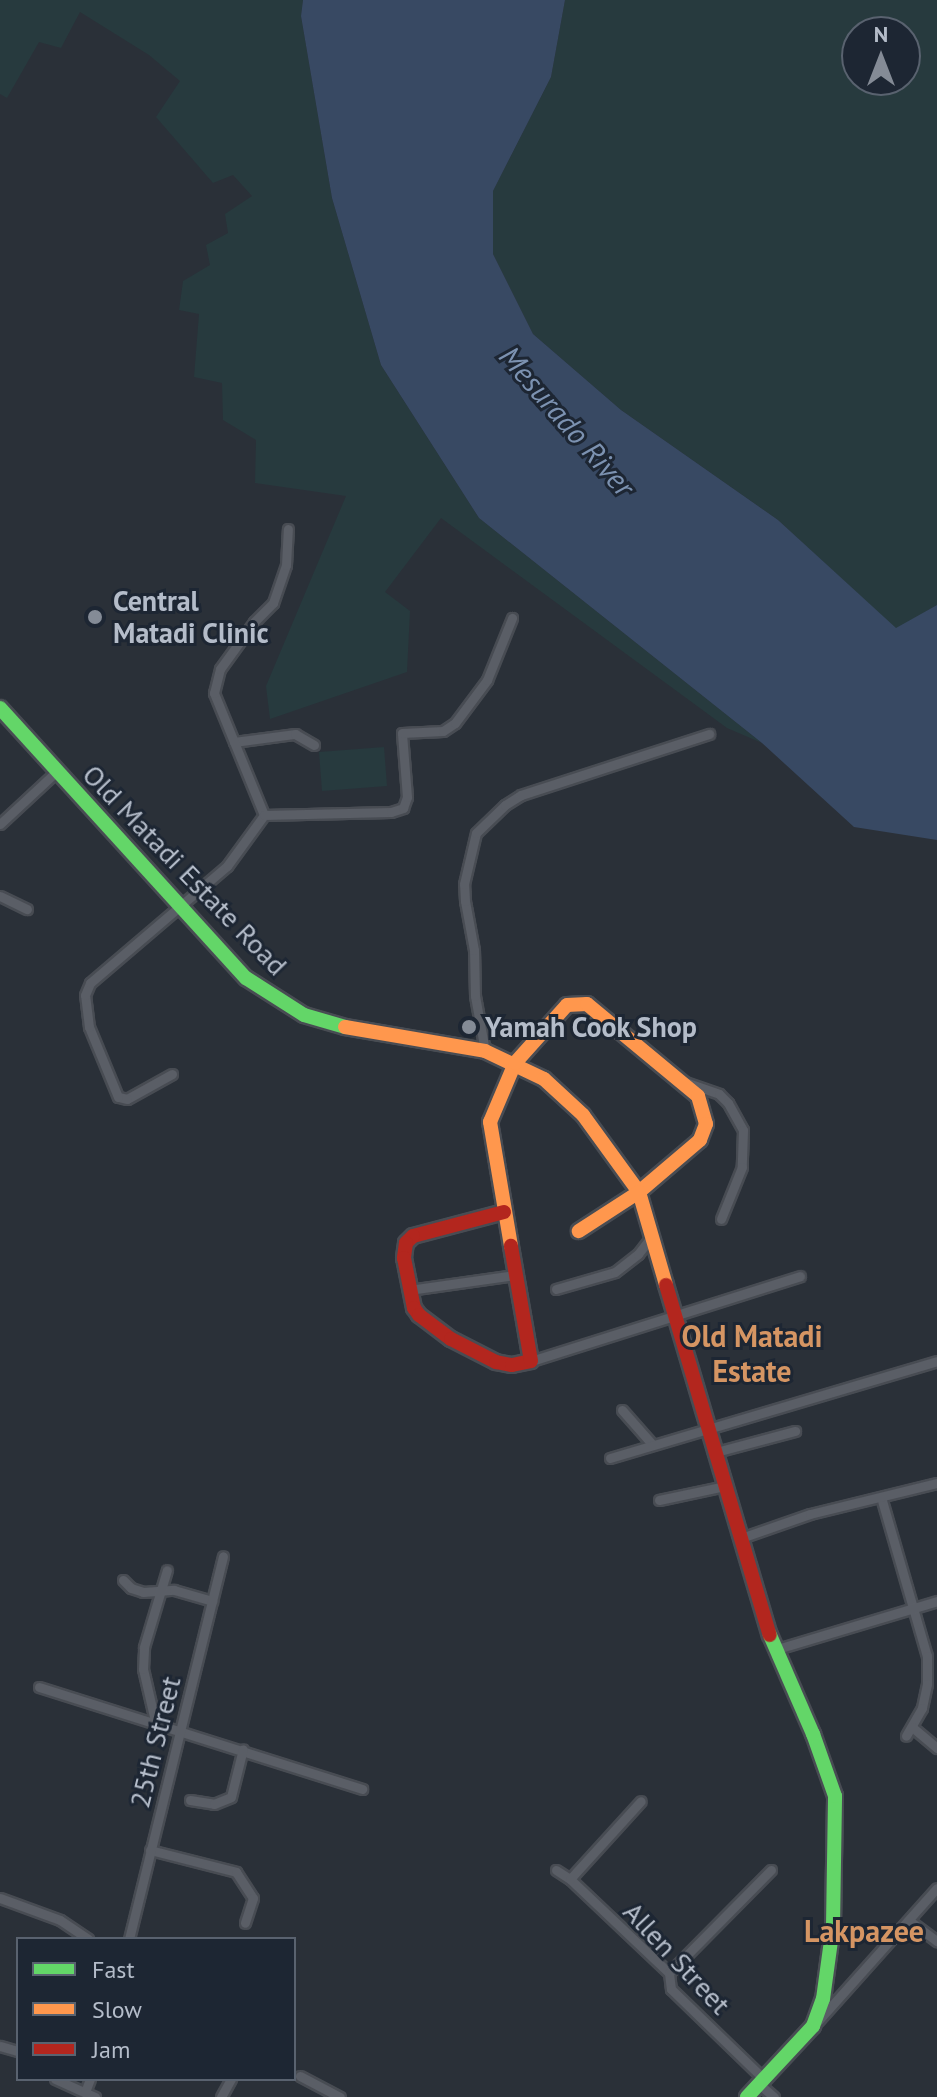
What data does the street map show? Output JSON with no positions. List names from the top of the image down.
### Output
{
  "streets": {
    "street": ["Old Matadi Estate Road", "25th Street", "Allen Street"]
  },
  "districts": ["Old Matadi Estate", "Lakpazee"],
  "water": ["Mesurado River"],
  "places": ["Central Matadi Clinic", "Yamah Cook Shop"],
  "legend": ["Fast", "Slow", "Jam"],
  "north": "top"
}
